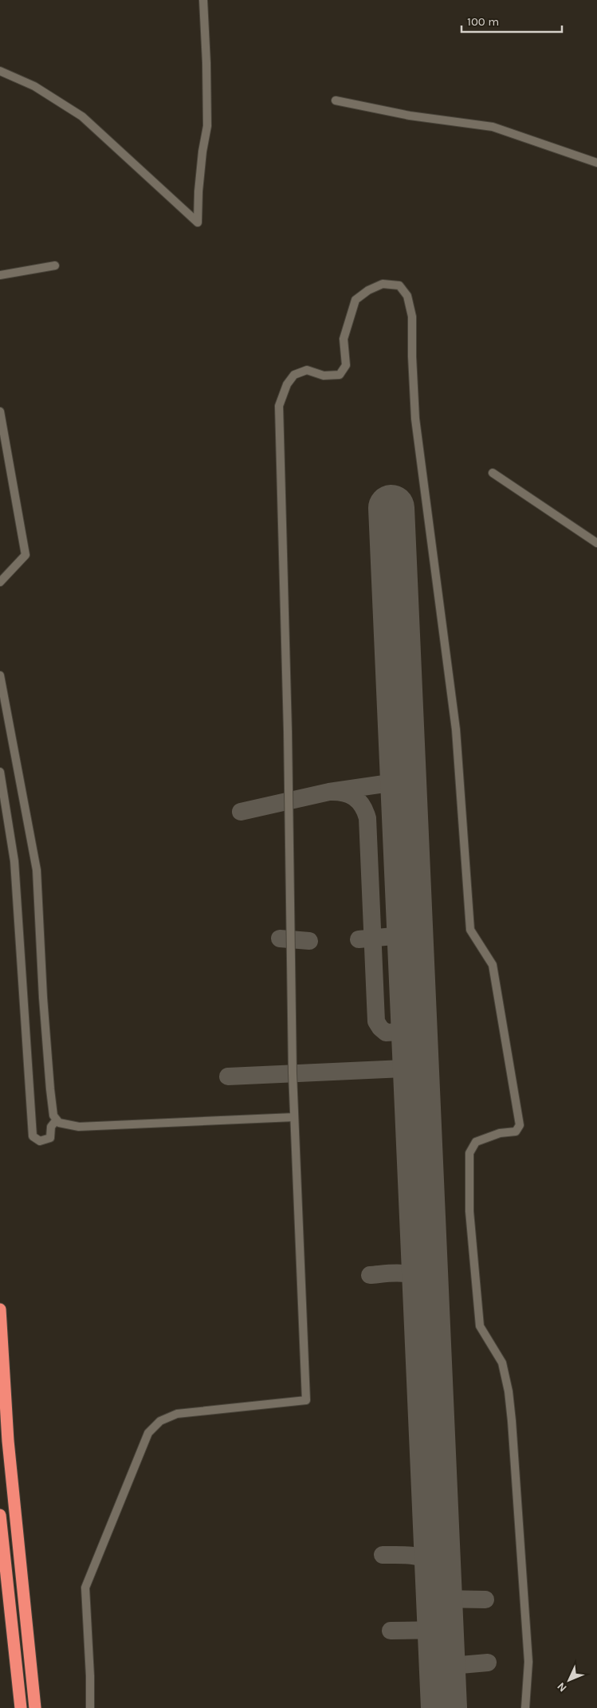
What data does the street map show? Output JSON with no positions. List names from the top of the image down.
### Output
{
  "scale_bar": "100 m",
  "north": "bottom left"
}
